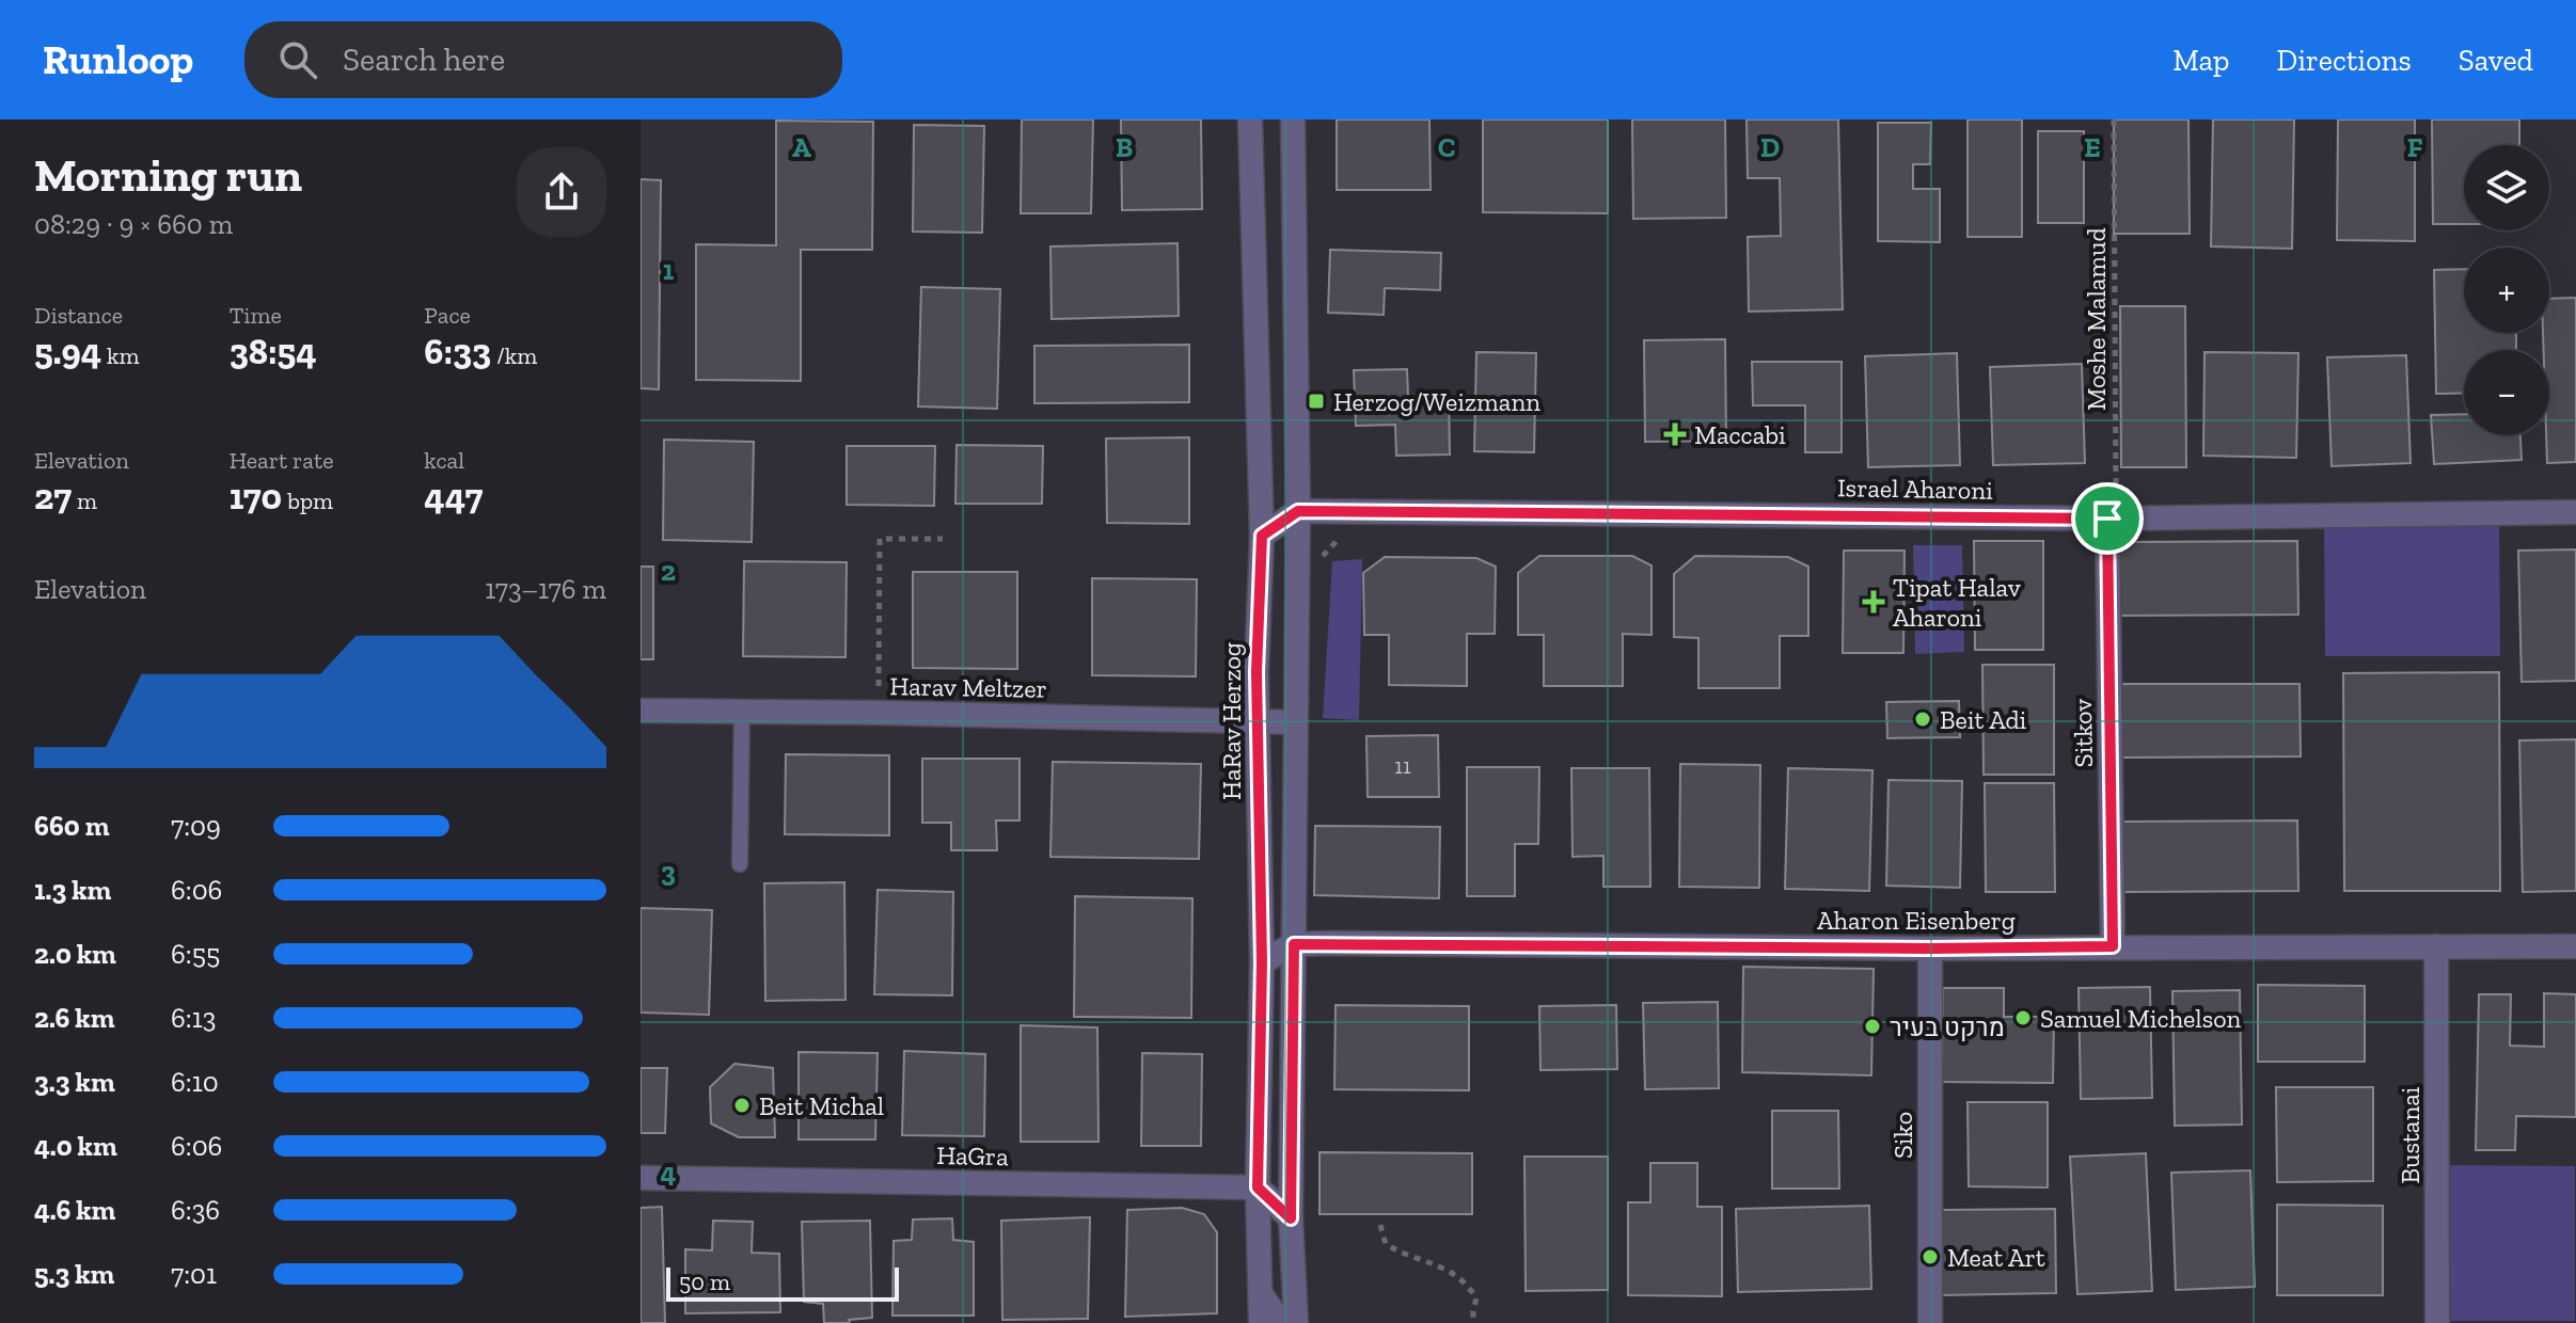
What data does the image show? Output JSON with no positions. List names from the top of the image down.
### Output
{
  "streets": {
    "street": [
      "Israel Aharoni",
      "Harav Meltzer",
      "HaRav Herzog",
      "Sitkov",
      "Aharon Eisenberg",
      "Siko",
      "Bustanai",
      "HaGra"
    ],
    "path": ["Moshe Malamud"]
  },
  "crossings": [
    ["Moshe Malamud", "Israel Aharoni"],
    ["Moshe Malamud", "Sitkov"],
    ["Israel Aharoni", "Sitkov"],
    ["Harav Meltzer", "HaRav Herzog"],
    ["HaRav Herzog", "Aharon Eisenberg"],
    ["HaRav Herzog", "HaGra"],
    ["Sitkov", "Aharon Eisenberg"],
    ["Aharon Eisenberg", "Siko"],
    ["Aharon Eisenberg", "Bustanai"]
  ],
  "places": {
    "transit": ["Herzog/Weizmann"],
    "health": ["Maccabi", "Tipat Halav Aharoni"],
    "other": [
      "Beit Adi",
      "Samuel Michelson",
      "מרקט בעיר",
      "Beit Michal",
      "Meat Art"
    ]
  },
  "house_numbers": ["11"],
  "scale_bar": "50 m",
  "page": {
    "header": "Runloop",
    "search": "Search here",
    "nav": ["Map", "Directions", "Saved"],
    "heading": ["Morning run", "08:29 · 9 × 660 m"],
    "map_buttons": ["+", "−"],
    "stats": [
      ["Distance", "5.94 km"],
      ["Time", "38:54"],
      ["Pace", "6:33 /km"],
      ["Elevation", "27 m"],
      ["Heart rate", "170 bpm"],
      ["kcal", "447"]
    ],
    "chart": ["Elevation", "173–176 m"],
    "list": [
      {
        "name": "660 m",
        "note": "7:09"
      },
      {
        "name": "1.3 km",
        "note": "6:06"
      },
      {
        "name": "2.0 km",
        "note": "6:55"
      },
      {
        "name": "2.6 km",
        "note": "6:13"
      },
      {
        "name": "3.3 km",
        "note": "6:10"
      },
      {
        "name": "4.0 km",
        "note": "6:06"
      },
      {
        "name": "4.6 km",
        "note": "6:36"
      },
      {
        "name": "5.3 km",
        "note": "7:01"
      }
    ],
    "scale": "50 m"
  },
  "grid": {
    "columns": [
      "A",
      "B",
      "C",
      "D",
      "E",
      "F"
    ],
    "rows": [
      "1",
      "2",
      "3",
      "4"
    ]
  }
}
